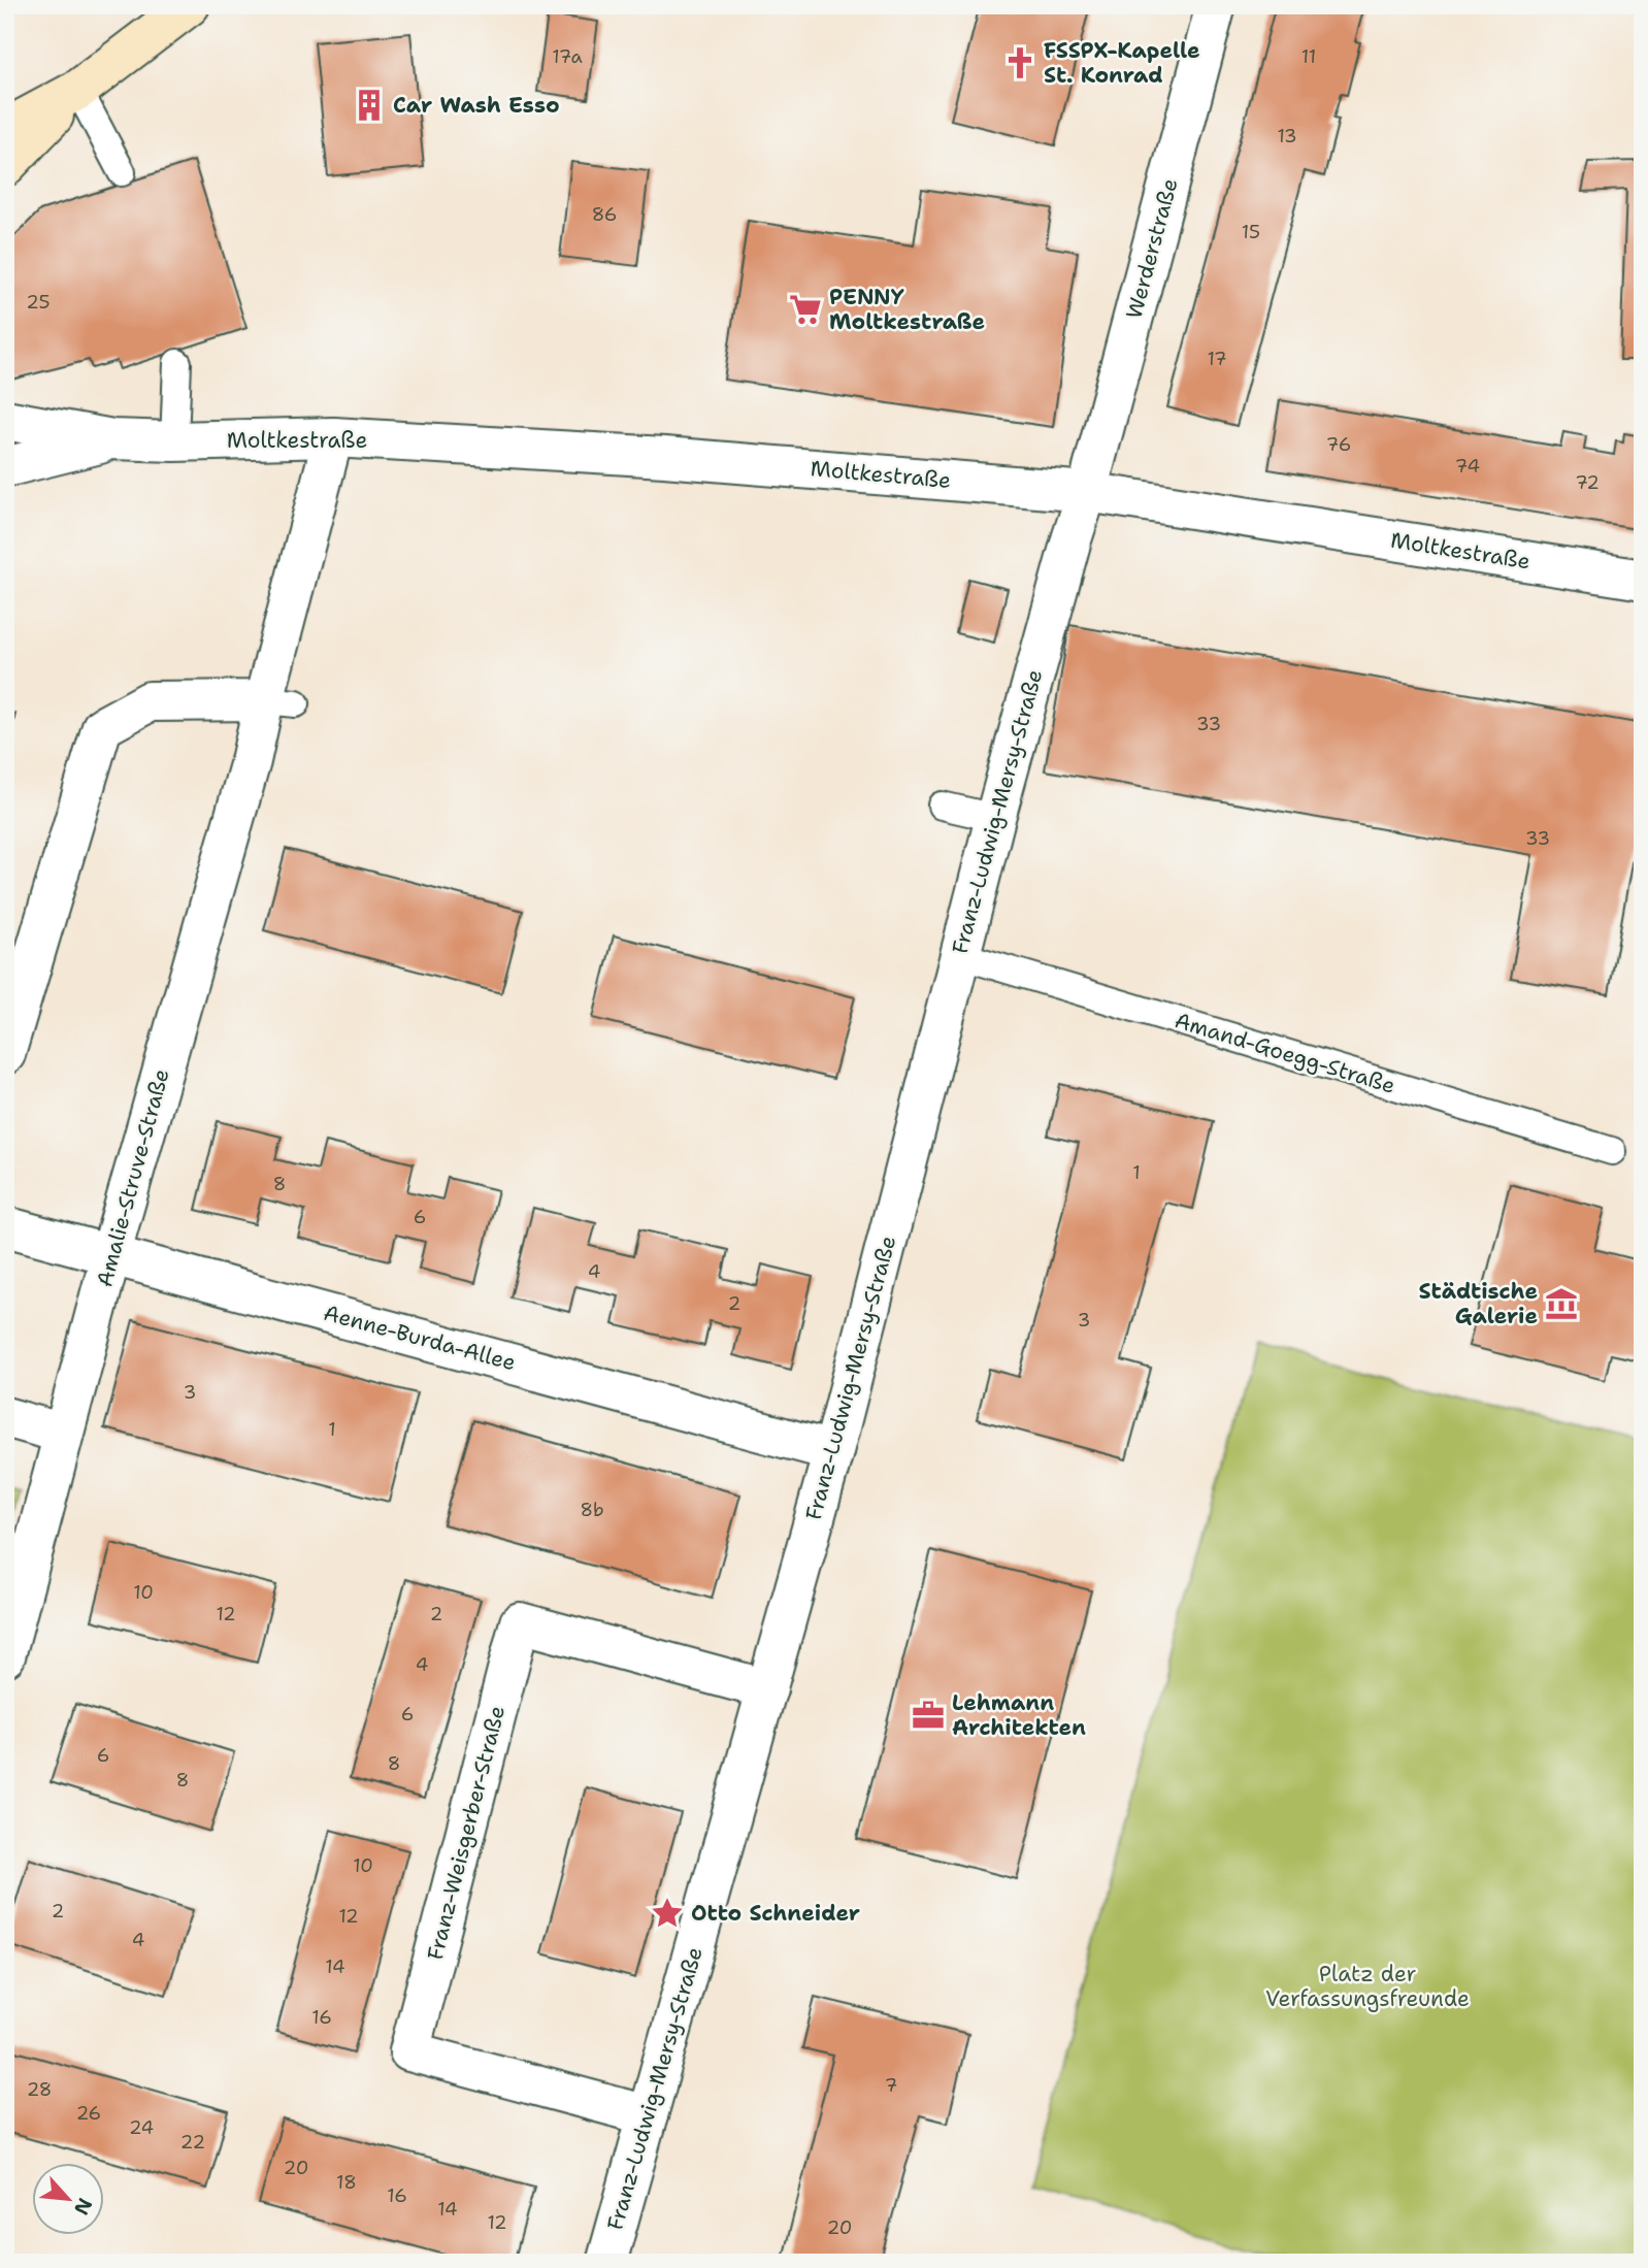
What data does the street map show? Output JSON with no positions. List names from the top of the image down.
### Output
{
  "streets": {
    "street": [
      "Werderstraße",
      "Moltkestraße",
      "Franz-Ludwig-Mersy-Straße",
      "Amalie-Struve-Straße",
      "Aenne-Burda-Allee",
      "Franz-Weisgerber-Straße"
    ],
    "lane": ["Amand-Goegg-Straße"]
  },
  "crossings": [
    ["Werderstraße", "Moltkestraße"],
    ["Werderstraße", "Franz-Ludwig-Mersy-Straße"],
    ["Moltkestraße", "Franz-Ludwig-Mersy-Straße"],
    ["Moltkestraße", "Amalie-Struve-Straße"],
    ["Franz-Ludwig-Mersy-Straße", "Amand-Goegg-Straße"],
    ["Franz-Ludwig-Mersy-Straße", "Aenne-Burda-Allee"],
    ["Franz-Ludwig-Mersy-Straße", "Franz-Weisgerber-Straße"],
    ["Amalie-Struve-Straße", "Aenne-Burda-Allee"]
  ],
  "parks": ["Platz der Verfassungsfreunde"],
  "places": {
    "church": ["FSSPX-Kapelle St. Konrad"],
    "building": ["Car Wash Esso"],
    "supermarket": ["PENNY Moltkestraße"],
    "museum": ["Städtische Galerie"],
    "office": ["Lehmann Architekten"],
    "place": ["Otto Schneider"]
  },
  "house_numbers": [
    "17a",
    "11",
    "13",
    "86",
    "15",
    "25",
    "17",
    "76",
    "74",
    "72",
    "33",
    "33",
    "1",
    "8",
    "6",
    "4",
    "2",
    "3",
    "3",
    "1",
    "8b",
    "10",
    "12",
    "2",
    "4",
    "6",
    "6",
    "8",
    "8",
    "10",
    "2",
    "12",
    "4",
    "14",
    "16",
    "7",
    "28",
    "26",
    "24",
    "22",
    "20",
    "18",
    "16",
    "14",
    "12",
    "20"
  ],
  "north": "bottom right"
}
